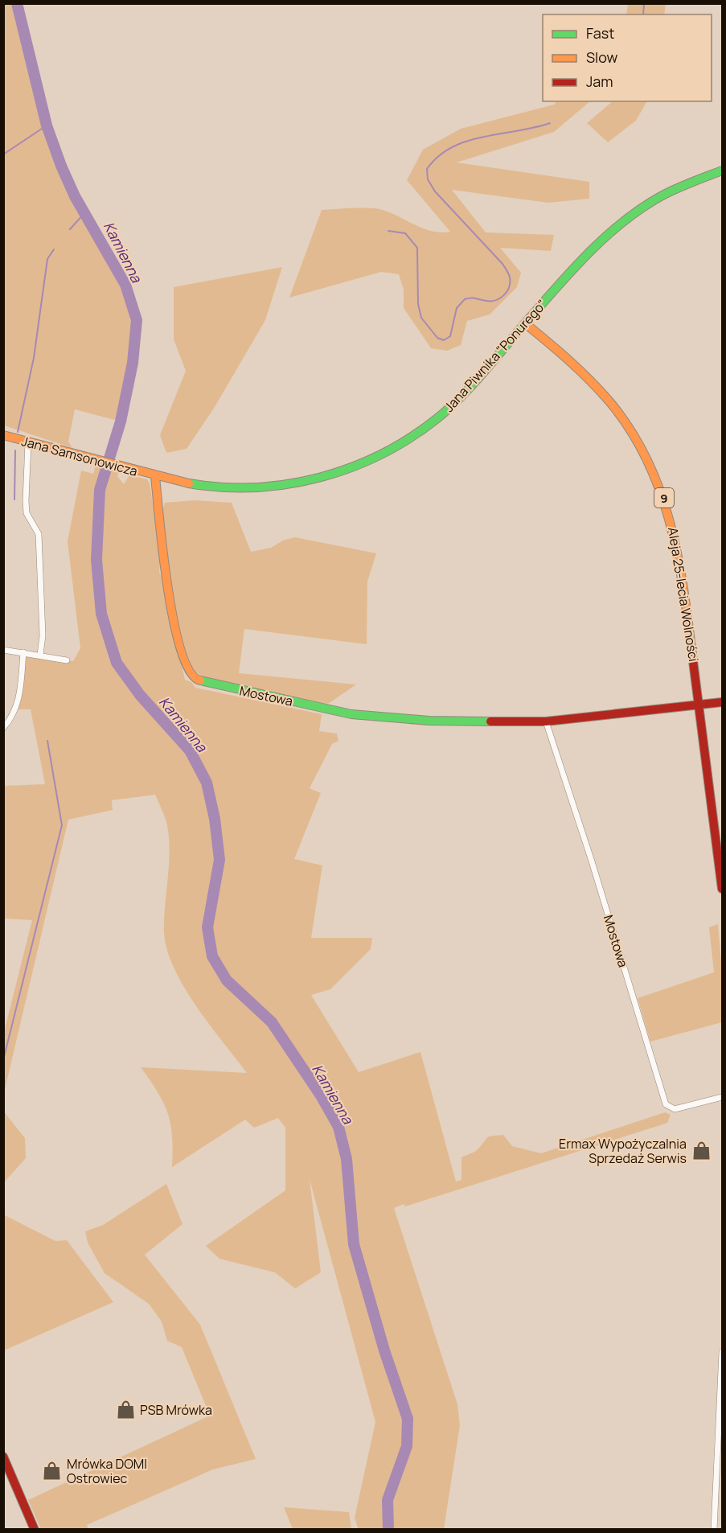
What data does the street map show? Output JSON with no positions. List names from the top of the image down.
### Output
{
  "streets": {
    "main road": [
      "Jana Piwnika \"Ponurego\"",
      "Jana Samsonowicza",
      "9",
      "Aleja 25-lecia Wolności",
      "Mostowa"
    ]
  },
  "crossings": [
    ["Jana Piwnika \"Ponurego\"", "Jana Samsonowicza"],
    ["Jana Piwnika \"Ponurego\"", "Aleja 25-lecia Wolności"],
    ["Jana Piwnika \"Ponurego\"", "Mostowa"],
    ["Jana Samsonowicza", "Mostowa"],
    ["Aleja 25-lecia Wolności", "Mostowa"]
  ],
  "water": ["Kamienna"],
  "places": {
    "shop": ["Ermax Wypożyczalnia Sprzedaż Serwis", "PSB Mrówka", "Mrówka DOMI Ostrowiec"]
  },
  "legend": ["Fast", "Slow", "Jam"]
}
